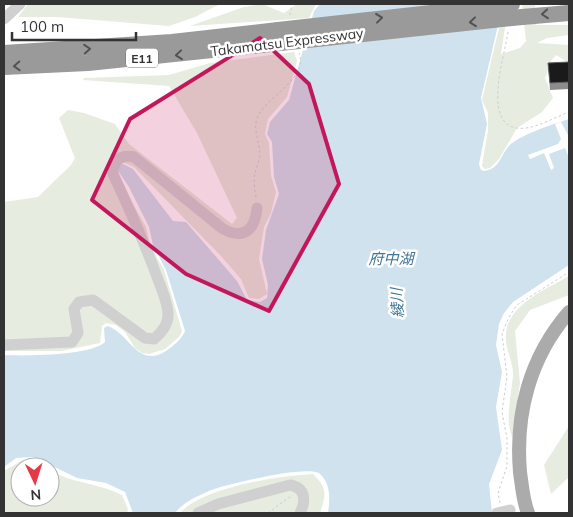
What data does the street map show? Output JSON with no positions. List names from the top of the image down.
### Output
{
  "streets": {
    "highway": ["Takamatsu Expressway", "E11"]
  },
  "water": ["府中湖", "綾川"],
  "scale_bar": "100 m",
  "north": "bottom"
}
